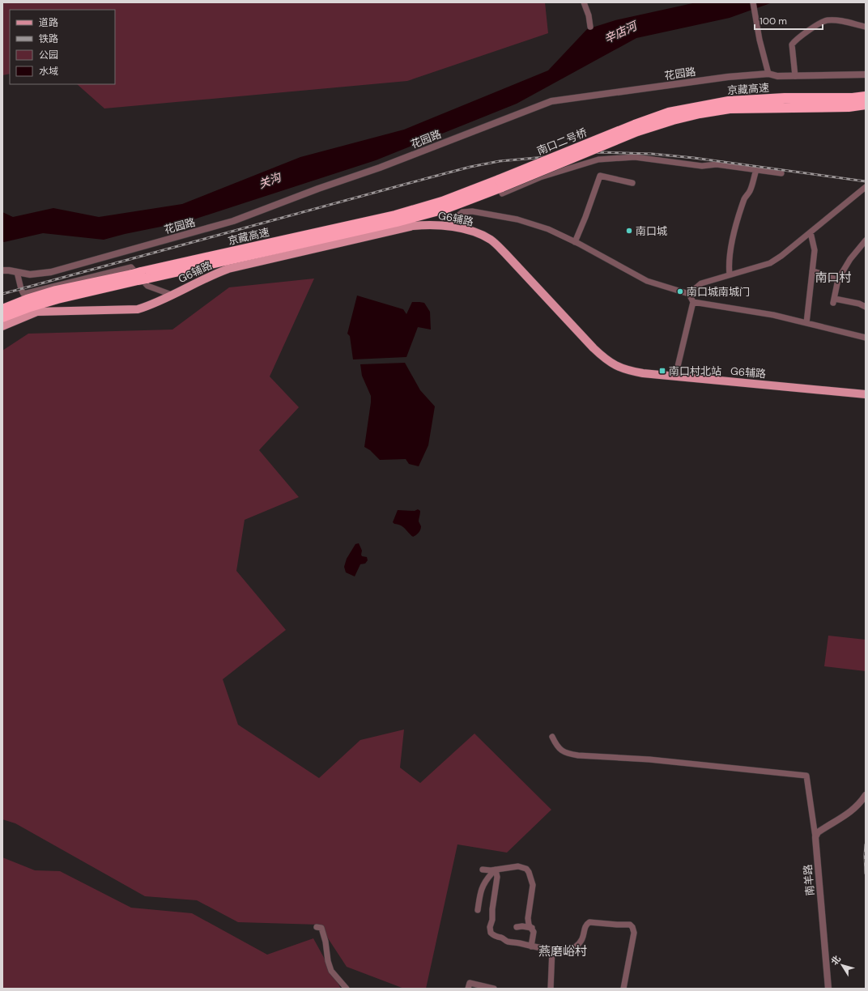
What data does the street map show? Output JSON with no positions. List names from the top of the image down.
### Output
{
  "streets": {
    "highway": ["京藏高速", "南口二号桥"],
    "main road": ["G6辅路"],
    "street": ["花园路", "南羊路"]
  },
  "crossings": [
    ["京藏高速", "南口二号桥"]
  ],
  "districts": ["南口村", "燕磨峪村"],
  "water": ["辛店河", "关沟"],
  "places": {
    "other": ["南口城", "南口城南城门"],
    "transit": ["南口村北站"]
  },
  "legend": [
    "道路",
    "铁路",
    "公园",
    "水域"
  ],
  "scale_bar": "100 m",
  "north": "top left"
}
